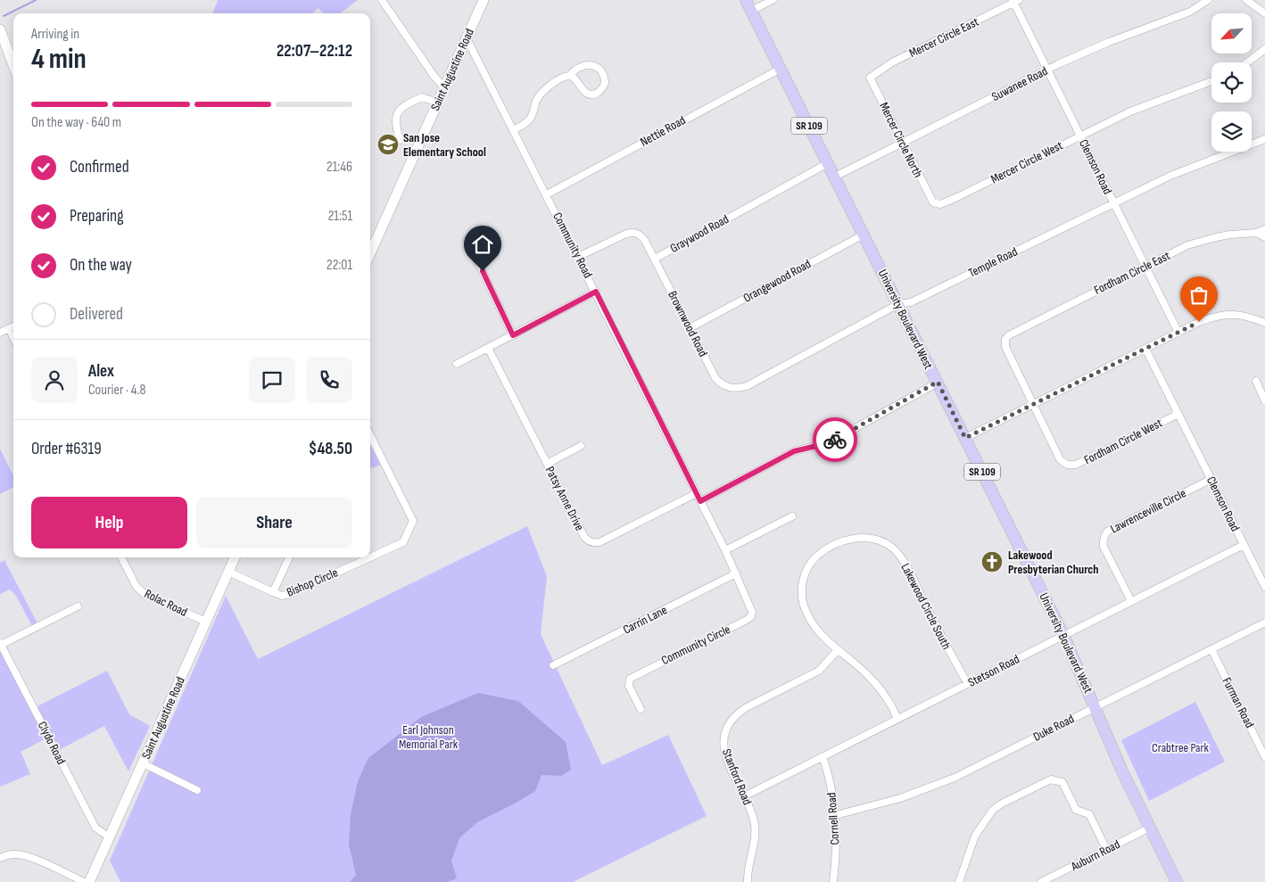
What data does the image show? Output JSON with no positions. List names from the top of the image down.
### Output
{
  "streets": {
    "main road": ["Saint Augustine Road", "SR 109", "University Boulevard West"],
    "street": [
      "Mercer Circle East",
      "Suwanee Road",
      "Nettie Road",
      "Mercer Circle North",
      "Mercer Circle West",
      "Clemson Road",
      "Graywood Road",
      "Community Road",
      "Temple Road",
      "Fordham Circle East",
      "Orangewood Road",
      "Brownwood Road",
      "Fordham Circle West",
      "Patsy Anne Drive",
      "Lawrenceville Circle",
      "Bishop Circle",
      "Rolac Road",
      "Lakewood Circle South",
      "Carrin Lane",
      "Community Circle",
      "Stetson Road",
      "Furman Road",
      "Duke Road",
      "Clydo Road",
      "Stanford Road",
      "Cornell Road",
      "Auburn Road"
    ]
  },
  "crossings": [
    ["Mercer Circle East", "Mercer Circle North"],
    ["Mercer Circle East", "Clemson Road"],
    ["Saint Augustine Road", "Community Road"],
    ["Saint Augustine Road", "Bishop Circle"],
    ["Saint Augustine Road", "Rolac Road"],
    ["Saint Augustine Road", "Clydo Road"],
    ["Suwanee Road", "Mercer Circle North"],
    ["Suwanee Road", "Clemson Road"],
    ["Suwanee Road", "University Boulevard West"],
    ["Nettie Road", "Community Road"],
    ["Nettie Road", "University Boulevard West"],
    ["Mercer Circle North", "Mercer Circle West"],
    ["Mercer Circle West", "Clemson Road"],
    ["Clemson Road", "Temple Road"],
    ["Clemson Road", "Fordham Circle East"],
    ["Clemson Road", "Fordham Circle West"],
    ["Clemson Road", "Lawrenceville Circle"],
    ["Clemson Road", "Stetson Road"],
    ["Graywood Road", "University Boulevard West"],
    ["Graywood Road", "Brownwood Road"],
    ["Community Road", "Patsy Anne Drive"],
    ["Community Road", "Carrin Lane"],
    ["Community Road", "Community Circle"],
    ["Temple Road", "University Boulevard West"],
    ["Temple Road", "Brownwood Road"],
    ["Fordham Circle East", "Fordham Circle West"],
    ["Orangewood Road", "University Boulevard West"],
    ["Orangewood Road", "Brownwood Road"],
    ["University Boulevard West", "Stetson Road"],
    ["University Boulevard West", "Duke Road"],
    ["University Boulevard West", "Auburn Road"],
    ["Lawrenceville Circle", "Stetson Road"],
    ["Lakewood Circle South", "Stetson Road"],
    ["Lakewood Circle South", "Stanford Road"],
    ["Carrin Lane", "Community Circle"],
    ["Stetson Road", "Stanford Road"],
    ["Stetson Road", "Cornell Road"],
    ["Furman Road", "Duke Road"],
    ["Duke Road", "Cornell Road"]
  ],
  "parks": ["Earl Johnson Memorial Park", "Crabtree Park"],
  "places": {
    "school or university": ["San Jose Elementary School"],
    "church": ["Lakewood Presbyterian Church"]
  },
  "north": "bottom left",
  "page": {
    "heading": ["4 min", "Arriving in", "22:07–22:12"],
    "panel": [
      "Alex",
      "Courier · 4.8",
      "Order #6319",
      "$48.50"
    ],
    "bar": "On the way · 640 m",
    "list": [
      ["Confirmed", "21:46"],
      ["Preparing", "21:51"],
      ["On the way", "22:01"],
      "Delivered"
    ],
    "buttons": ["Help", "Share"]
  }
}
